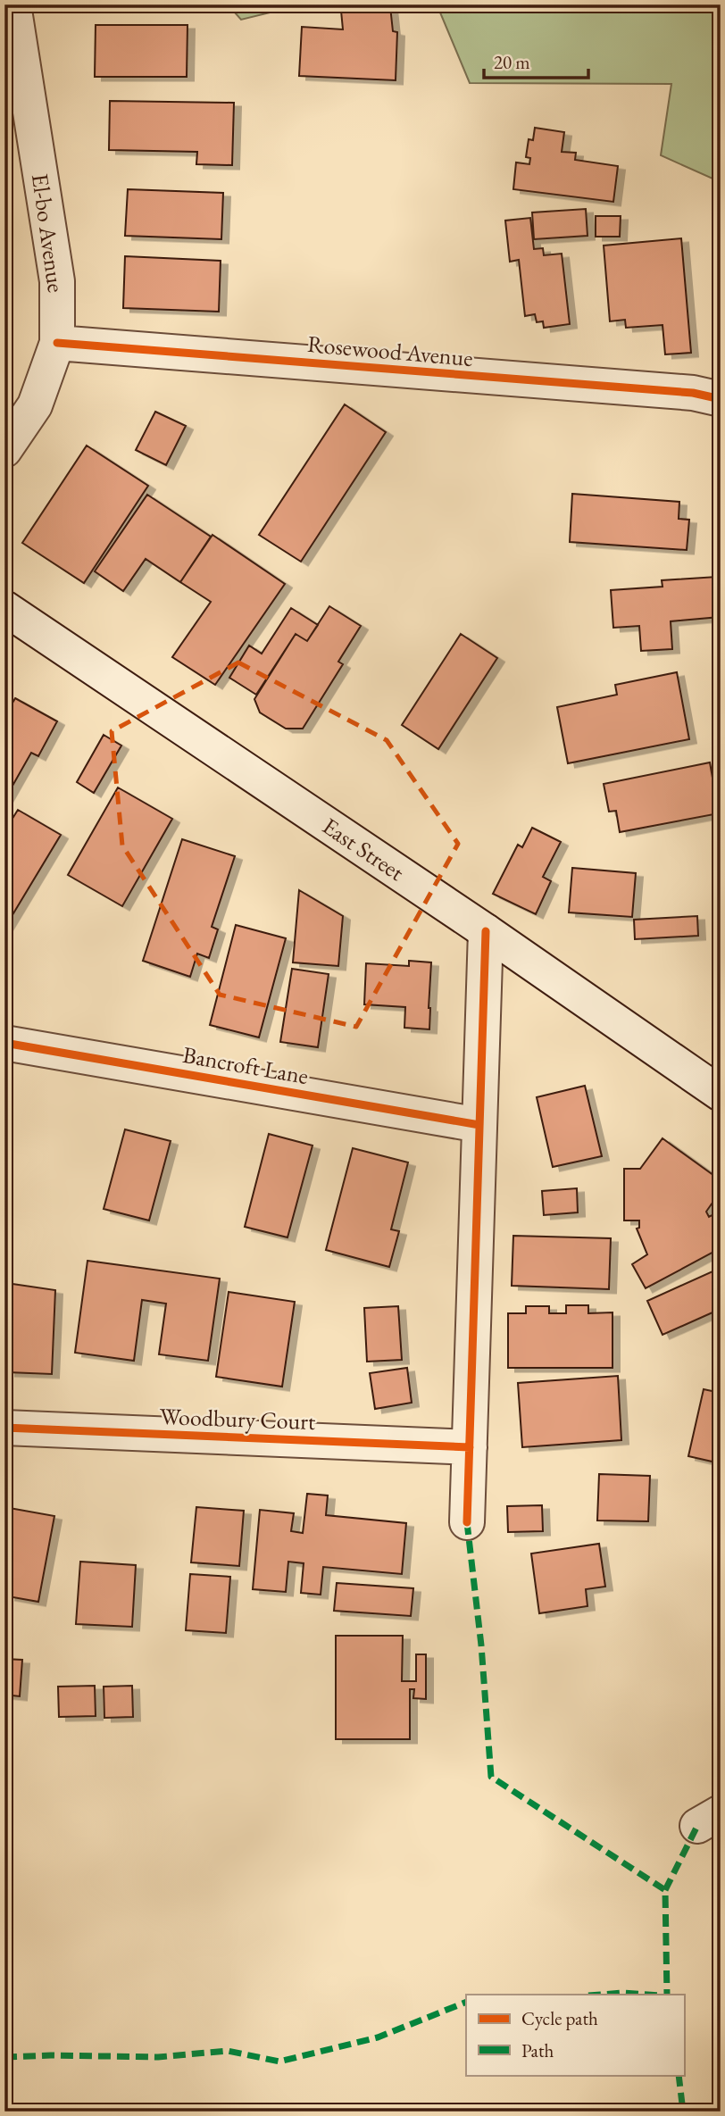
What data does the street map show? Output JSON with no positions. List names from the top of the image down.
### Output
{
  "streets": {
    "street": [
      "El-bo Avenue",
      "Rosewood Avenue",
      "East Street",
      "Bancroft Lane",
      "Woodbury Court"
    ]
  },
  "crossings": [
    ["El-bo Avenue", "Rosewood Avenue"]
  ],
  "legend": ["Cycle path", "Path"],
  "scale_bar": "20 m"
}
